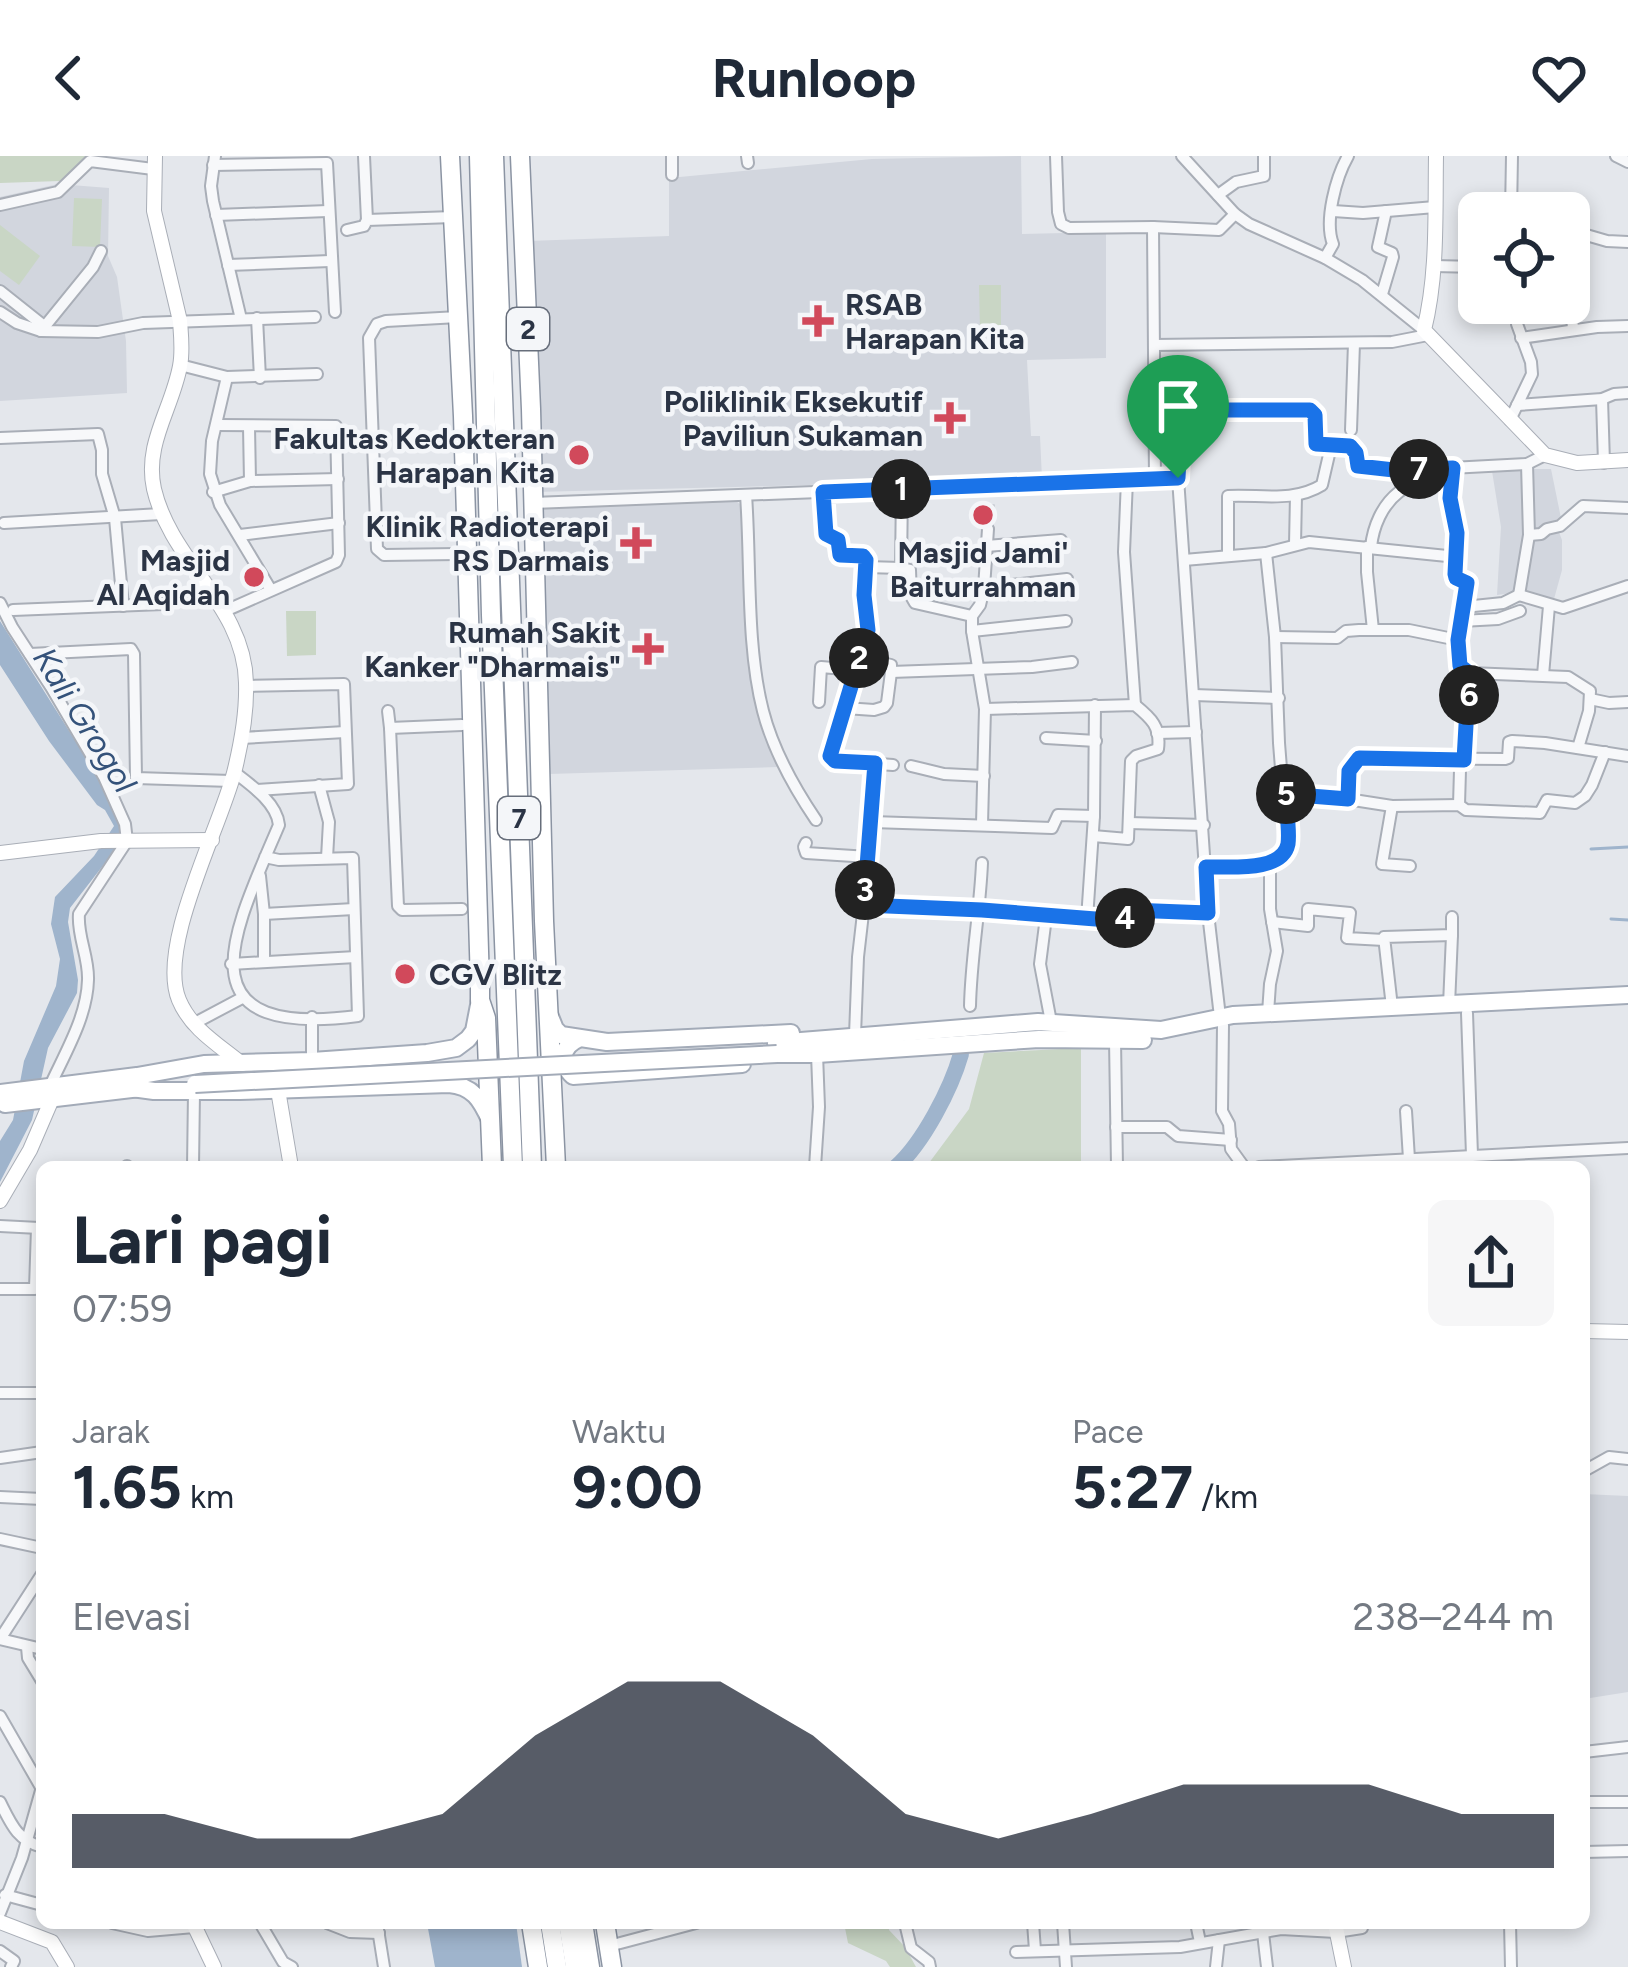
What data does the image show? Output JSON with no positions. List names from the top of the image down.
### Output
{
  "streets": {
    "highway": ["2", "7"]
  },
  "water": ["Kali Grogol"],
  "places": {
    "health": [
      "RSAB Harapan Kita",
      "Poliklinik Eksekutif Paviliun Sukaman",
      "Klinik Radioterapi RS Darmais",
      "Rumah Sakit Kanker \"Dharmais\""
    ],
    "other": [
      "Fakultas Kedokteran Harapan Kita",
      "Masjid Jami' Baiturrahman",
      "Masjid Al Aqidah",
      "CGV Blitz"
    ]
  },
  "page": {
    "header": "Runloop",
    "pins": [
      "7",
      "1",
      "2",
      "6",
      "5",
      "3",
      "4"
    ],
    "heading": ["Lari pagi", "07:59"],
    "stats": [
      ["Jarak", "1.65 km"],
      ["Waktu", "9:00"],
      ["Pace", "5:27 /km"]
    ],
    "chart": ["Elevasi", "238–244 m"]
  }
}
